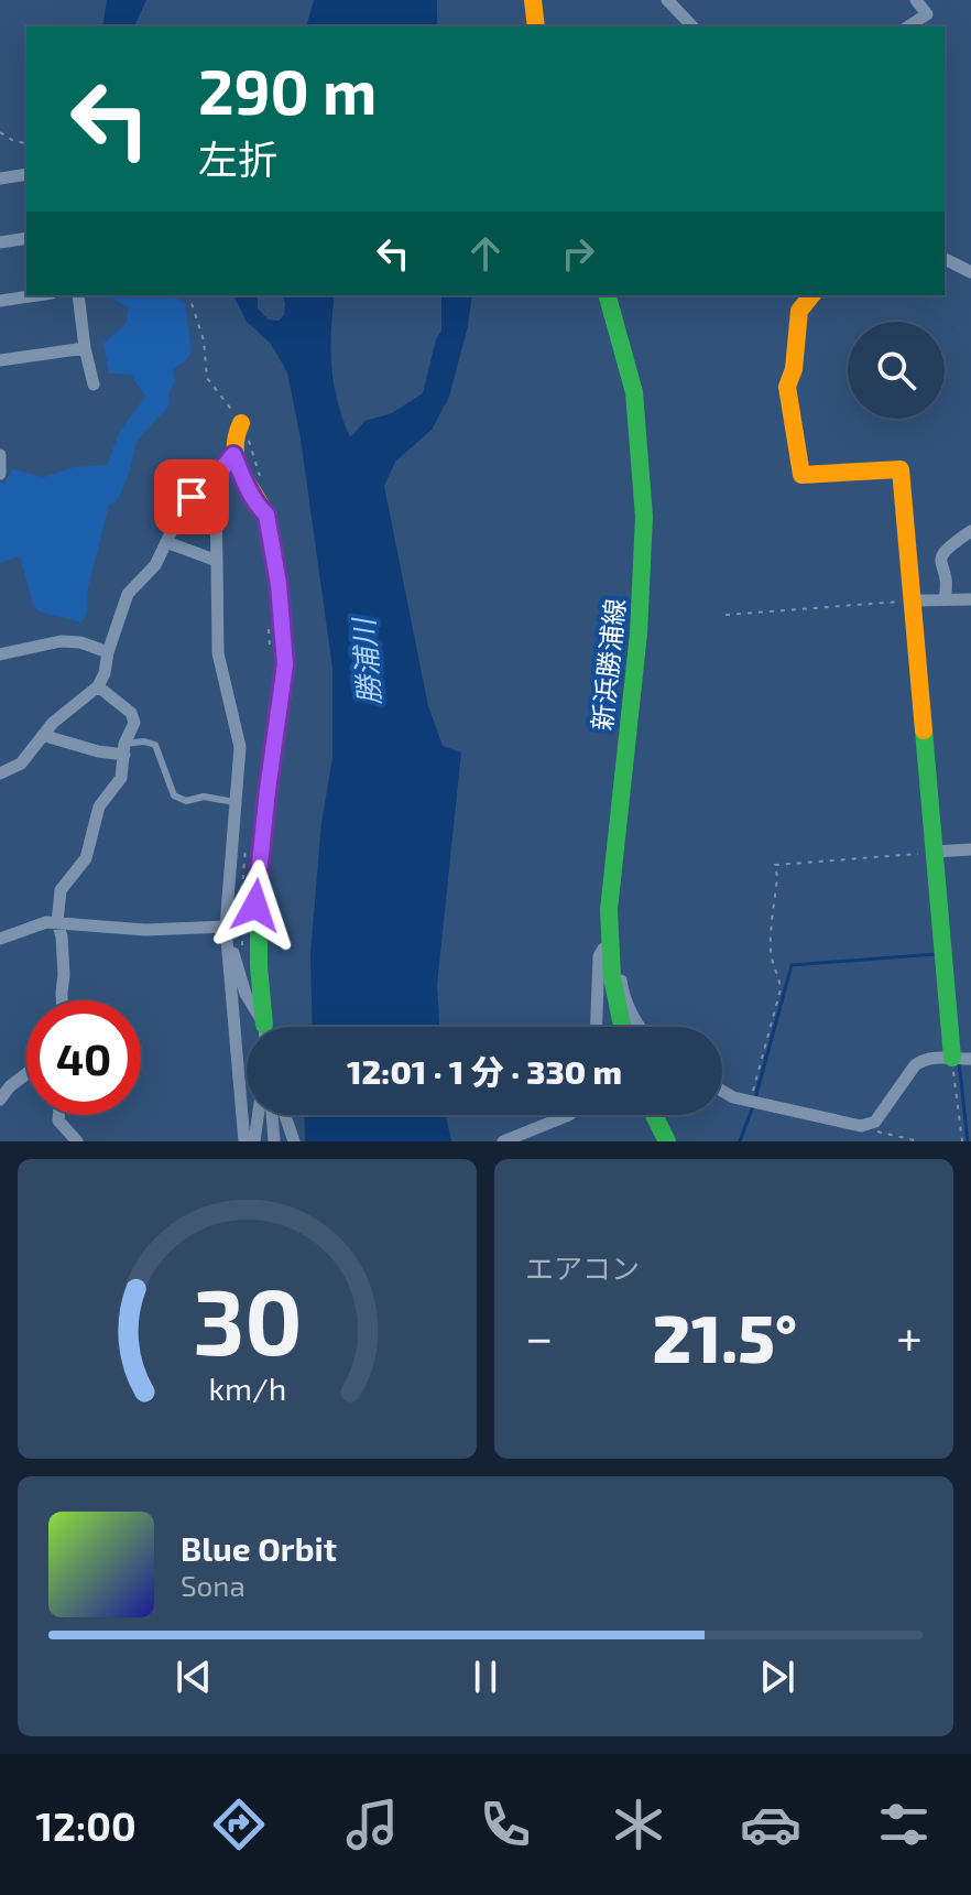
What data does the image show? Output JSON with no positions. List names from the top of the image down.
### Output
{
  "streets": {
    "street": ["新浜勝浦線"]
  },
  "water": ["勝浦川"],
  "page": {
    "turn": ["290 m", "左折"],
    "limit": "40",
    "trip": "12:01 · 1 分 · 330 m",
    "tile": "エアコン",
    "heat": ["−", "21.5°", "+"],
    "song": ["Blue Orbit", "Sona"],
    "tabs": "12:00",
    "gauge": ["30", "km/h"]
  }
}
